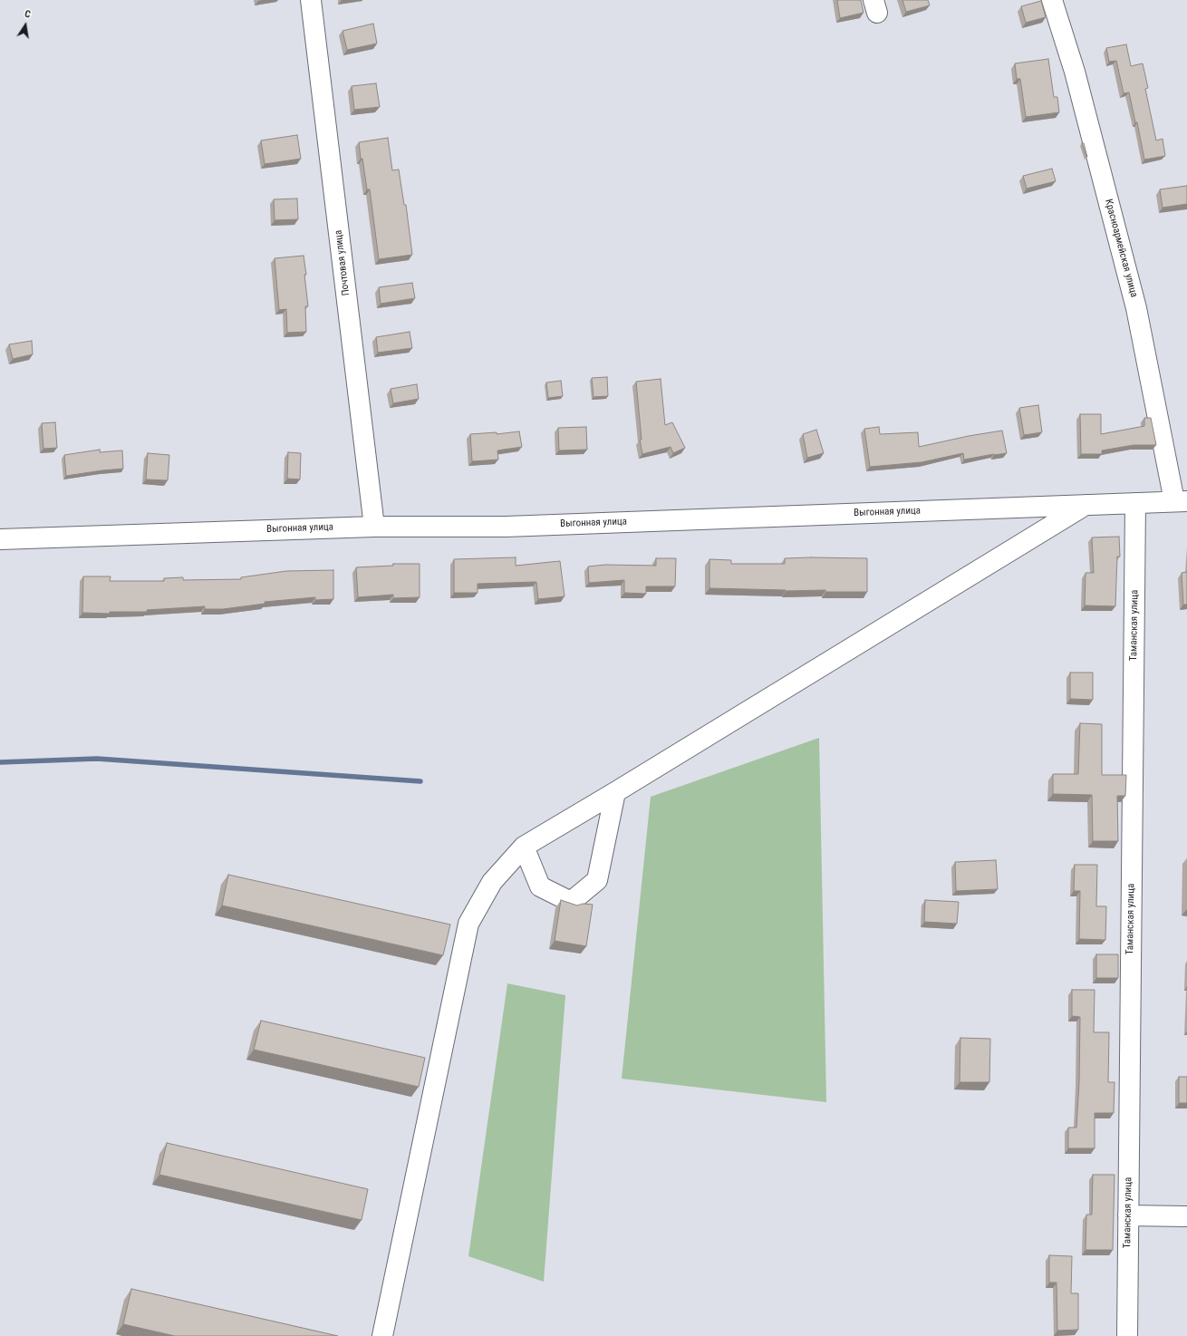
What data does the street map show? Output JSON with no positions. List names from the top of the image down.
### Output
{
  "streets": {
    "street": [
      "Красноармейская улица",
      "Почтовая улица",
      "Выгонная улица",
      "Таманская улица"
    ]
  },
  "crossings": [
    ["Красноармейская улица", "Выгонная улица"],
    ["Почтовая улица", "Выгонная улица"],
    ["Выгонная улица", "Таманская улица"]
  ],
  "north": "top"
}
